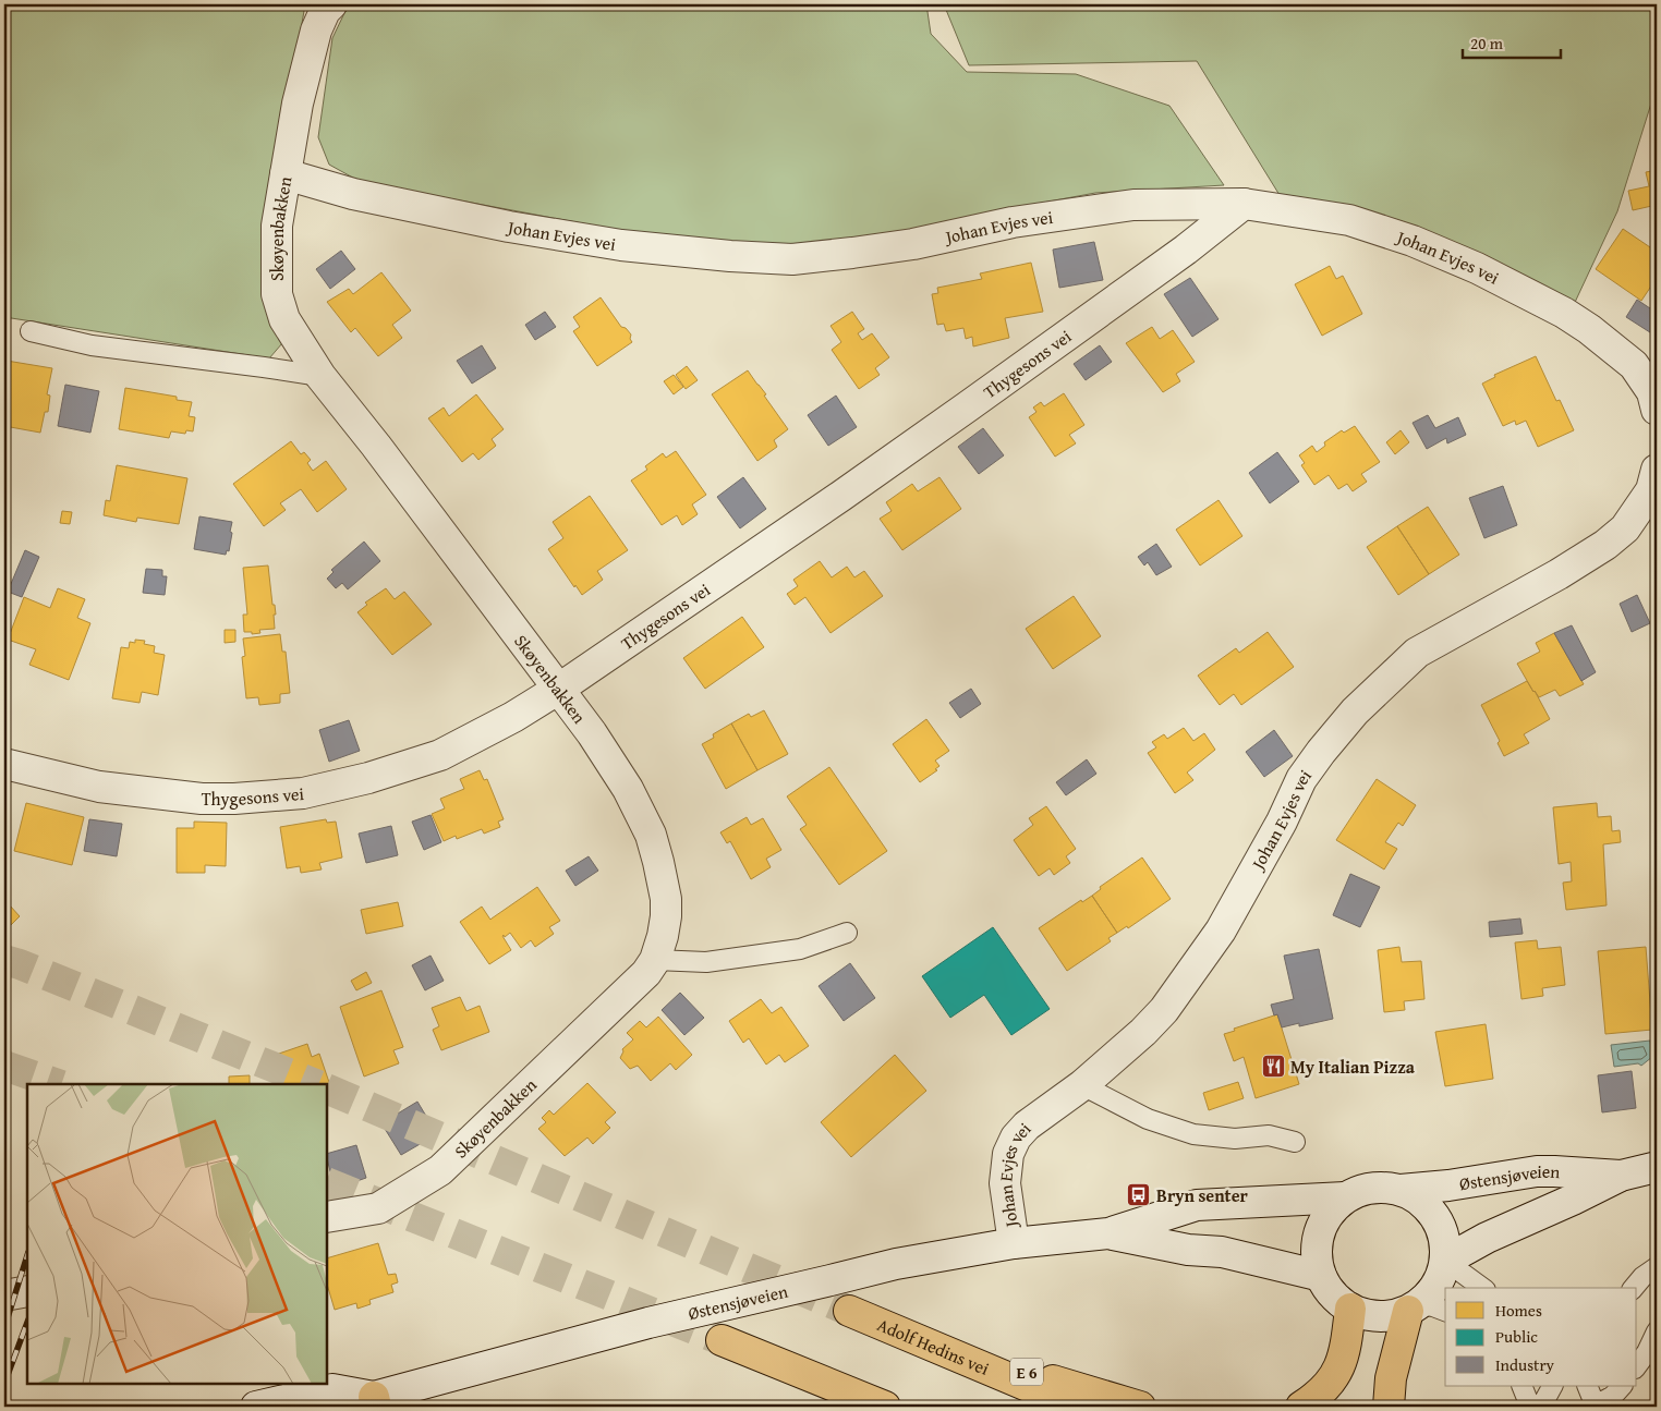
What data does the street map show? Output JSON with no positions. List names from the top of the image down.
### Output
{
  "streets": {
    "highway": ["Adolf Hedins vei", "E 6"],
    "street": [
      "Johan Evjes vei",
      "Skøyenbakken",
      "Thygesons vei",
      "Østensjøveien"
    ]
  },
  "crossings": [
    ["Johan Evjes vei", "Skøyenbakken"],
    ["Johan Evjes vei", "Thygesons vei"],
    ["Johan Evjes vei", "Østensjøveien"],
    ["Skøyenbakken", "Thygesons vei"],
    ["Adolf Hedins vei", "E 6"]
  ],
  "places": {
    "restaurant": ["My Italian Pizza"],
    "bus stop": ["Bryn senter"]
  },
  "legend": ["Homes", "Public", "Industry"],
  "scale_bar": "20 m"
}
